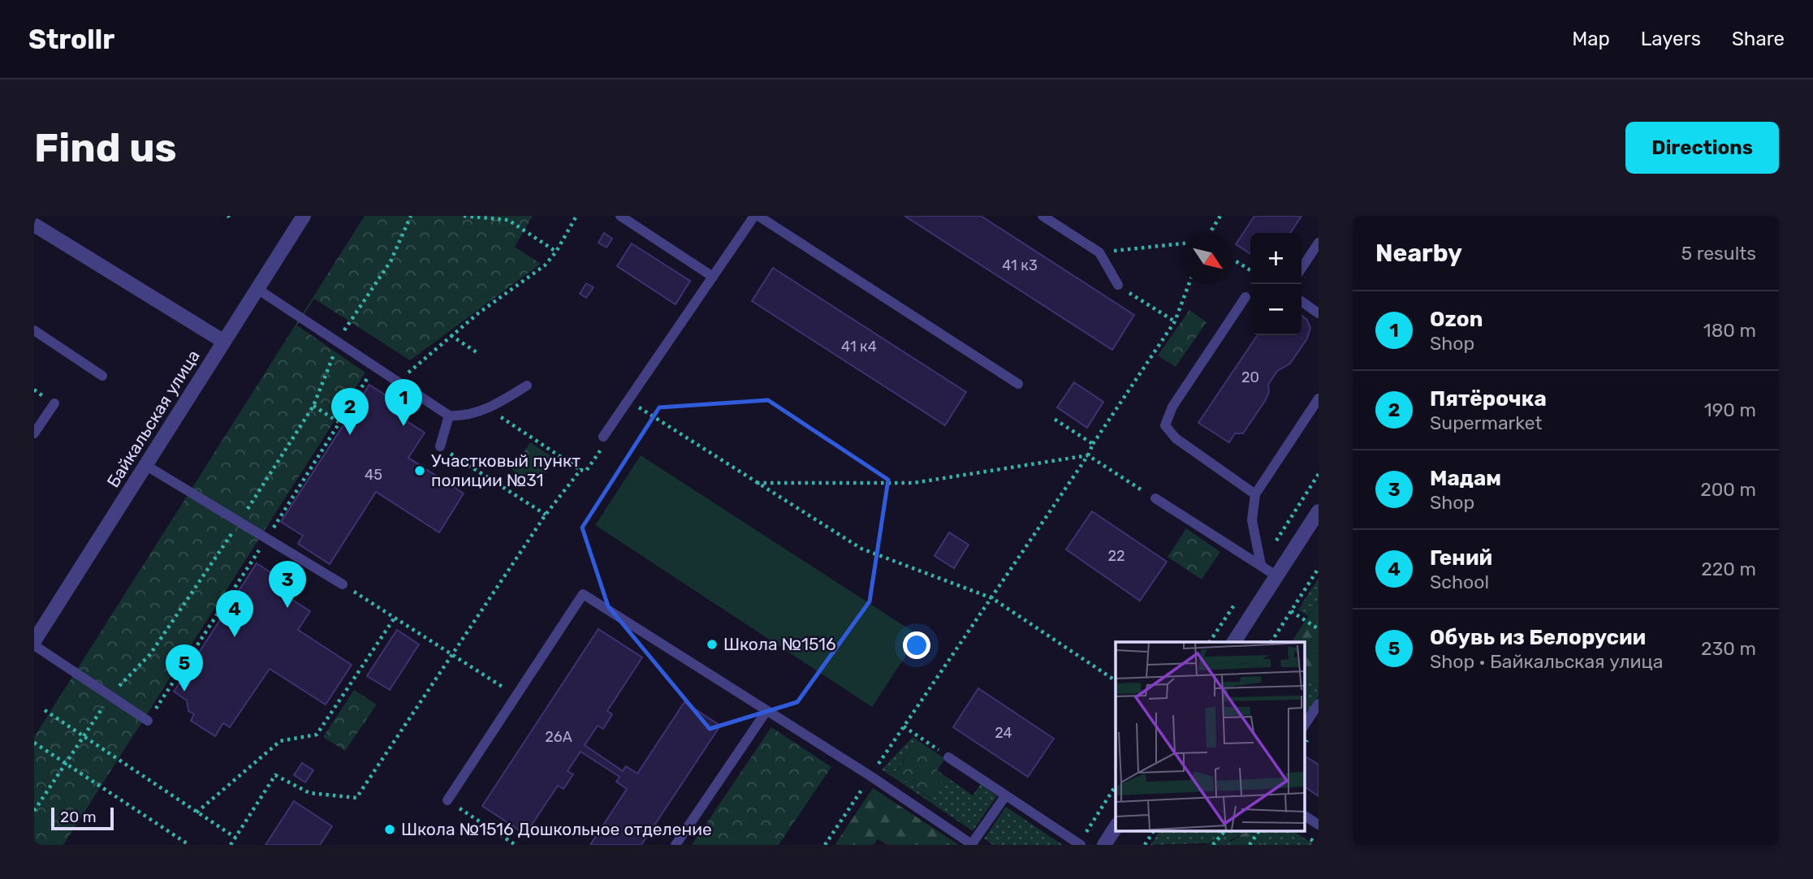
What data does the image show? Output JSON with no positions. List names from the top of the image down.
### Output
{
  "streets": {
    "street": ["Байкальская улица"]
  },
  "places": ["Участковый пункт полиции №31", "Школа №1516", "Школа №1516 Дошкольное отделение"],
  "house_numbers": [
    "41 к3",
    "41 к4",
    "20",
    "45",
    "22",
    "24",
    "26А"
  ],
  "scale_bar": "20 m",
  "north": "bottom right",
  "page": {
    "header": "Strollr",
    "nav": ["Map", "Layers", "Share"],
    "buttons": "Directions",
    "title": "Find us",
    "heading": ["Nearby", "5 results"],
    "map_buttons": ["+", "−"],
    "list": [
      {
        "mark": "1",
        "name": "Ozon",
        "note": "Shop",
        "value": "180 m"
      },
      {
        "mark": "2",
        "name": "Пятёрочка",
        "note": "Supermarket",
        "value": "190 m"
      },
      {
        "mark": "3",
        "name": "Мадам",
        "note": "Shop",
        "value": "200 m"
      },
      {
        "mark": "4",
        "name": "Гений",
        "note": "School",
        "value": "220 m"
      },
      {
        "mark": "5",
        "name": "Обувь из Белорусии",
        "note": "Shop · Байкальская улица",
        "value": "230 m"
      }
    ],
    "pins": [
      "1",
      "2",
      "3",
      "4",
      "5"
    ],
    "scale": "20 m"
  }
}
